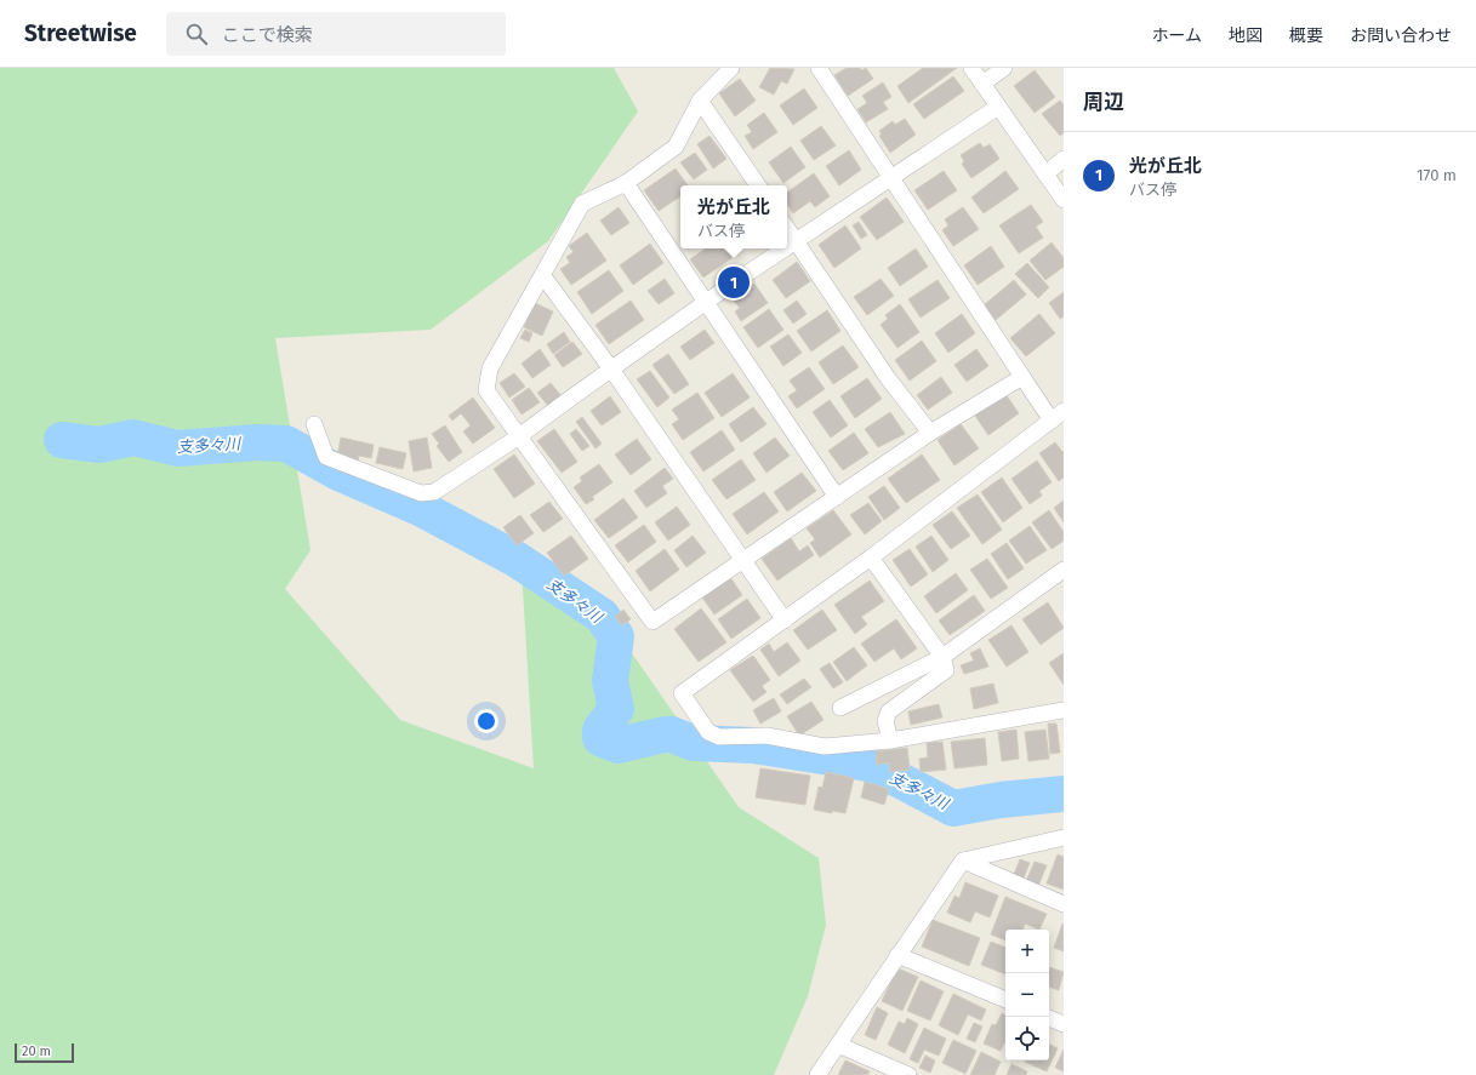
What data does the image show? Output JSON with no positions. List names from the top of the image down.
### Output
{
  "water": ["支多々川"],
  "scale_bar": "20 m",
  "page": {
    "header": "Streetwise",
    "search": "ここで検索",
    "nav": [
      "ホーム",
      "地図",
      "概要",
      "お問い合わせ"
    ],
    "heading": "周辺",
    "list": [
      {
        "mark": "1",
        "name": "光が丘北",
        "note": "バス停",
        "value": "170 m"
      }
    ],
    "popup": ["光が丘北", "バス停"],
    "pins": "1",
    "map_buttons": ["+", "−"],
    "scale": "20 m"
  }
}
